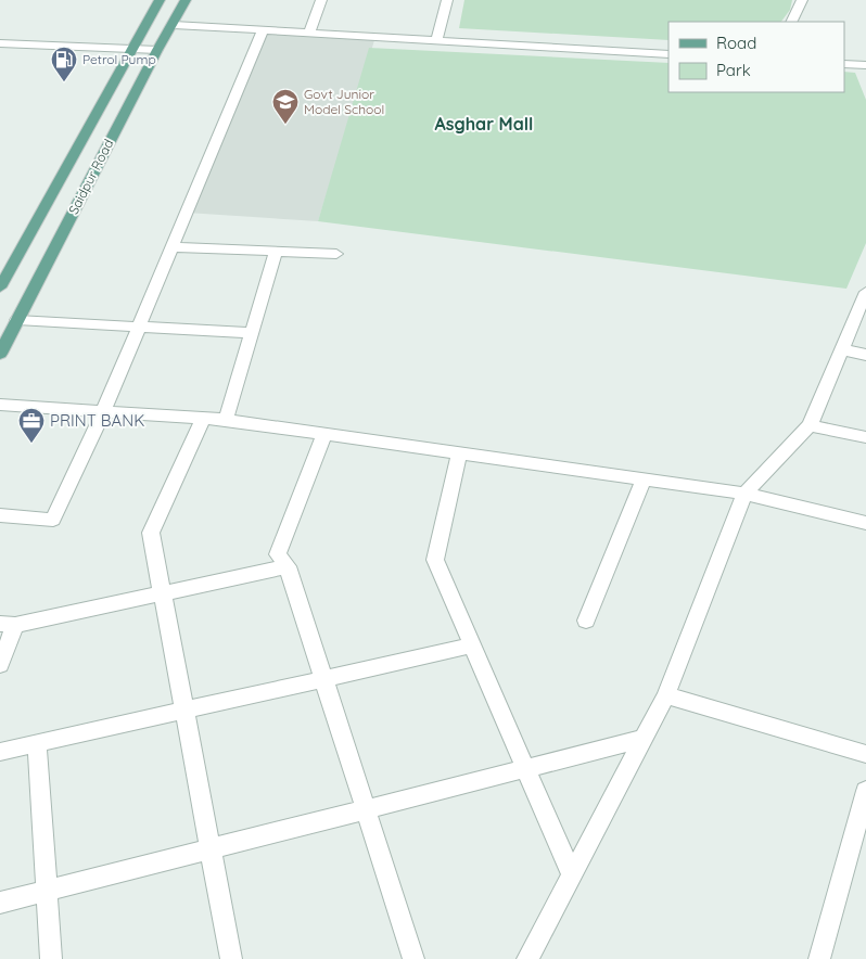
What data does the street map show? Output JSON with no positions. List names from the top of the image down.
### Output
{
  "streets": {
    "main road": ["Saidpur Road"]
  },
  "districts": ["Asghar Mall"],
  "places": {
    "fuel station": ["Petrol Pump"],
    "school or university": ["Govt Junior Model School"],
    "office": ["PRINT BANK"]
  },
  "legend": ["Road", "Park"]
}
